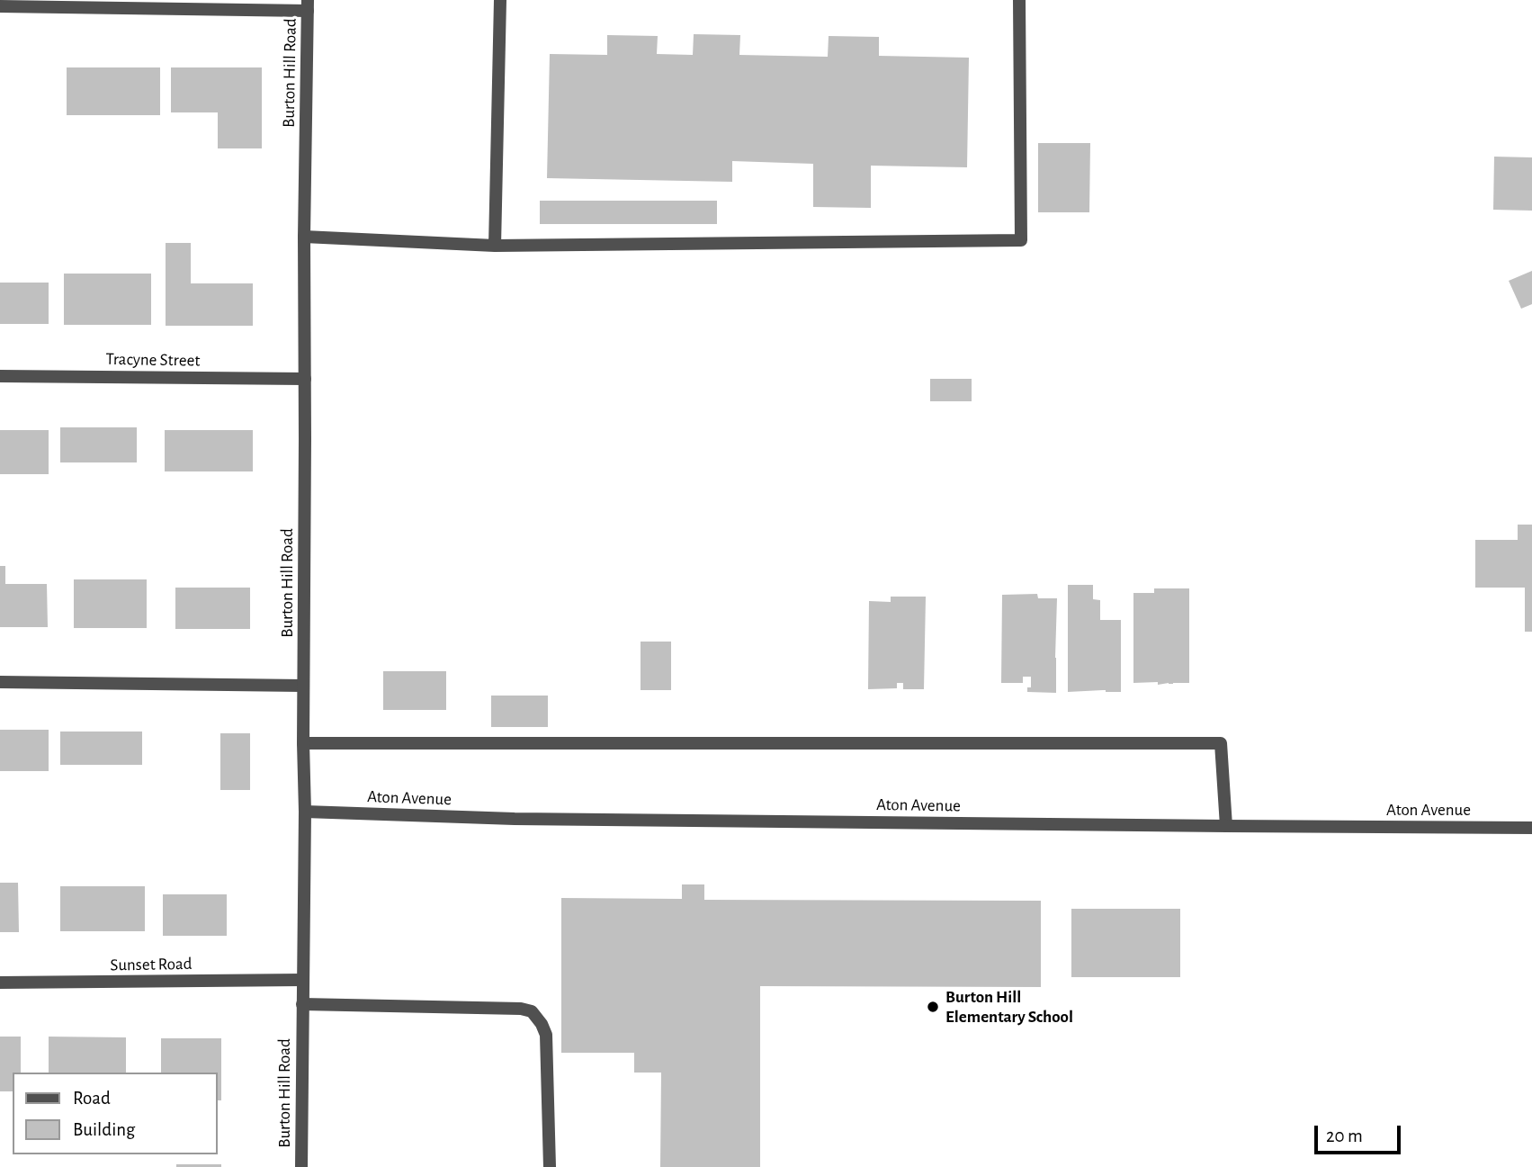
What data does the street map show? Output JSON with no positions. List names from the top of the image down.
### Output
{
  "streets": {
    "street": [
      "Burton Hill Road",
      "Tracyne Street",
      "Aton Avenue",
      "Sunset Road"
    ]
  },
  "crossings": [
    ["Burton Hill Road", "Tracyne Street"],
    ["Burton Hill Road", "Aton Avenue"],
    ["Burton Hill Road", "Sunset Road"]
  ],
  "places": ["Burton Hill Elementary School"],
  "legend": ["Road", "Building"],
  "scale_bar": "20 m"
}
